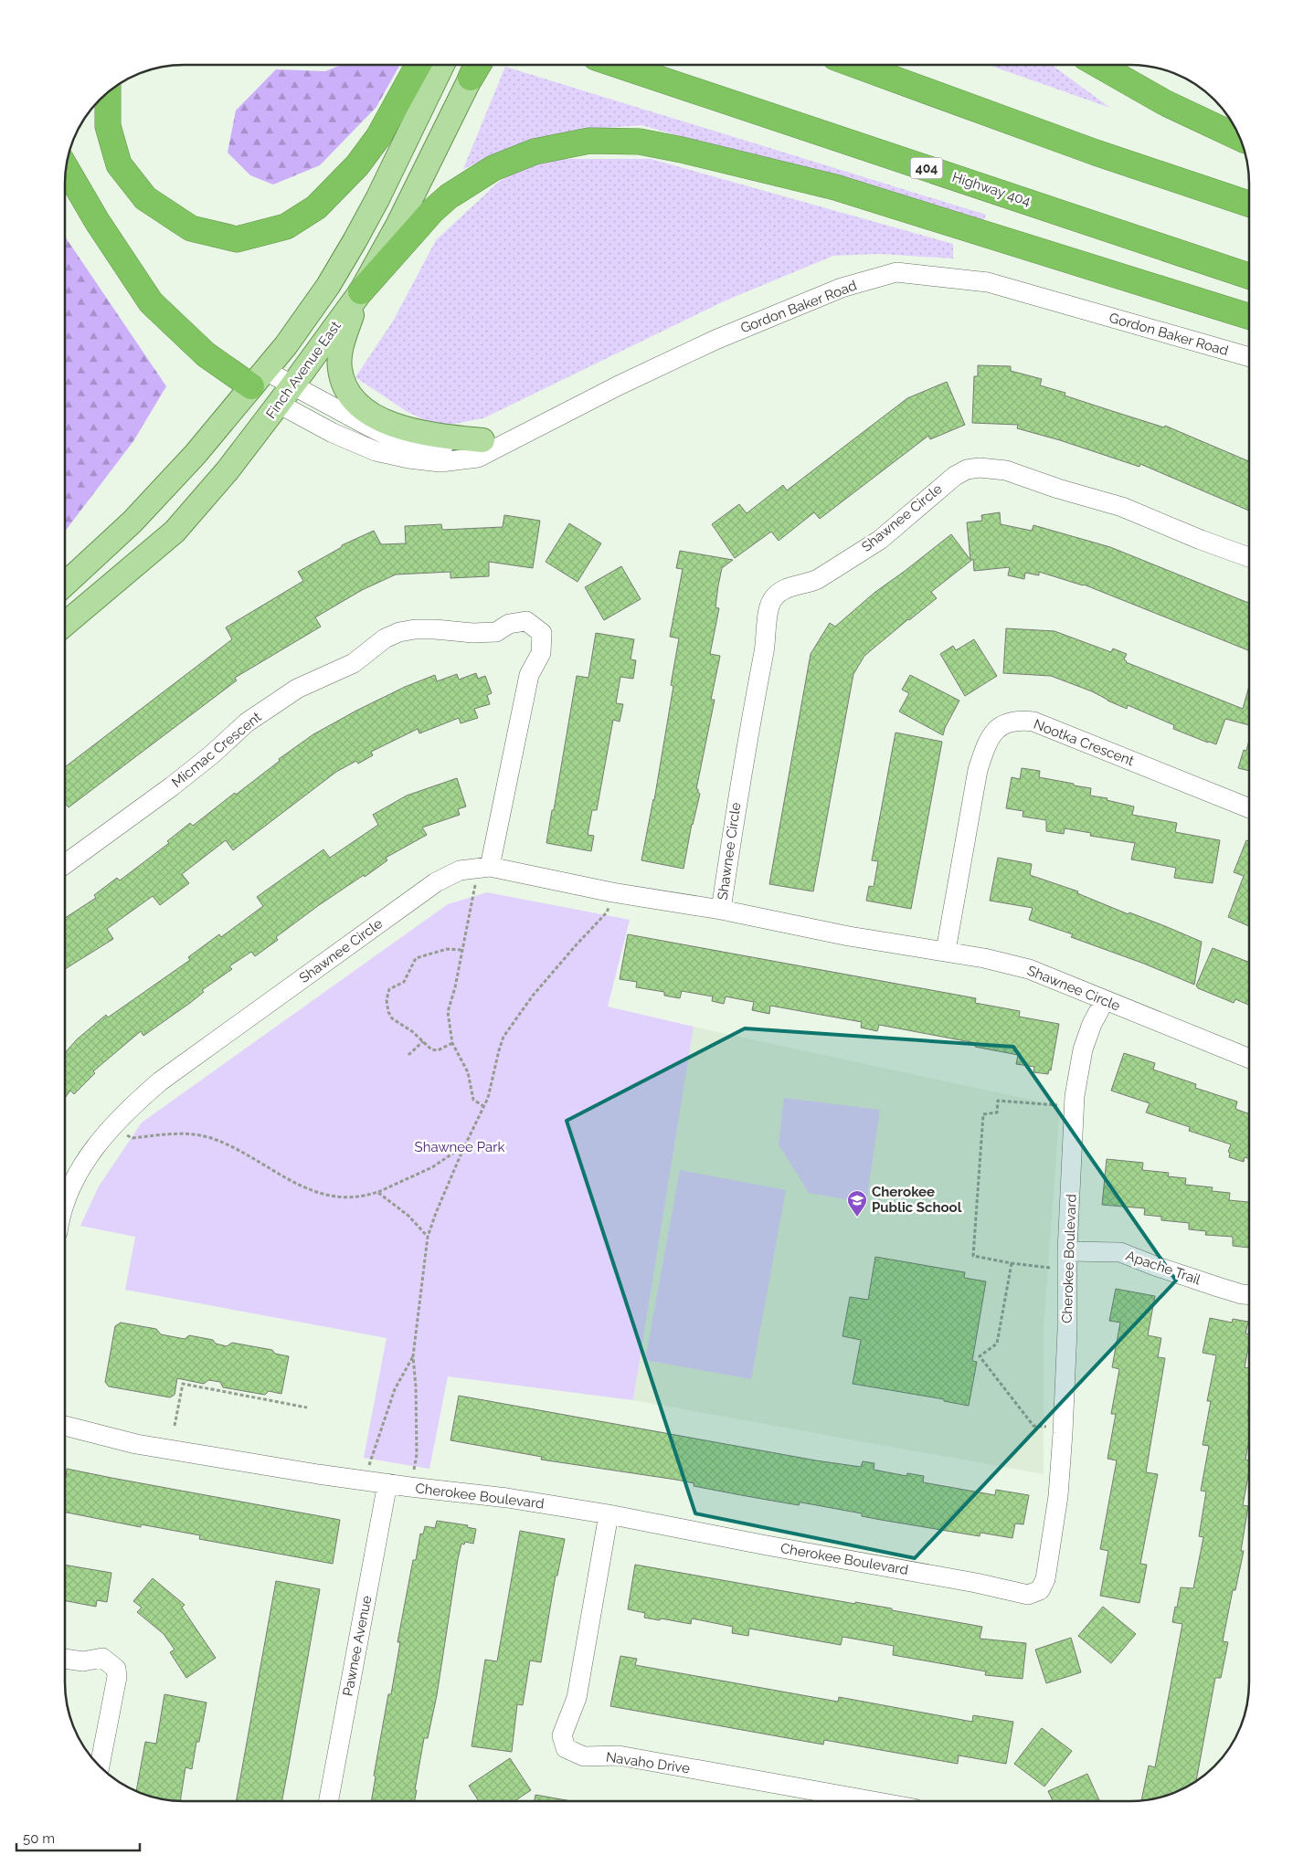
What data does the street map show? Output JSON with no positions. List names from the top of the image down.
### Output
{
  "streets": {
    "highway": ["404", "Highway 404"],
    "main road": ["Finch Avenue East"],
    "street": [
      "Gordon Baker Road",
      "Shawnee Circle",
      "Nootka Crescent",
      "Micmac Crescent",
      "Cherokee Boulevard",
      "Apache Trail",
      "Pawnee Avenue",
      "Navaho Drive"
    ]
  },
  "crossings": [
    ["Gordon Baker Road", "Finch Avenue East"],
    ["Shawnee Circle", "Nootka Crescent"],
    ["Shawnee Circle", "Micmac Crescent"],
    ["Shawnee Circle", "Cherokee Boulevard"],
    ["Cherokee Boulevard", "Apache Trail"],
    ["Cherokee Boulevard", "Pawnee Avenue"],
    ["Cherokee Boulevard", "Navaho Drive"]
  ],
  "parks": ["Shawnee Park"],
  "places": {
    "school or university": ["Cherokee Public School"]
  },
  "scale_bar": "50 m"
}
